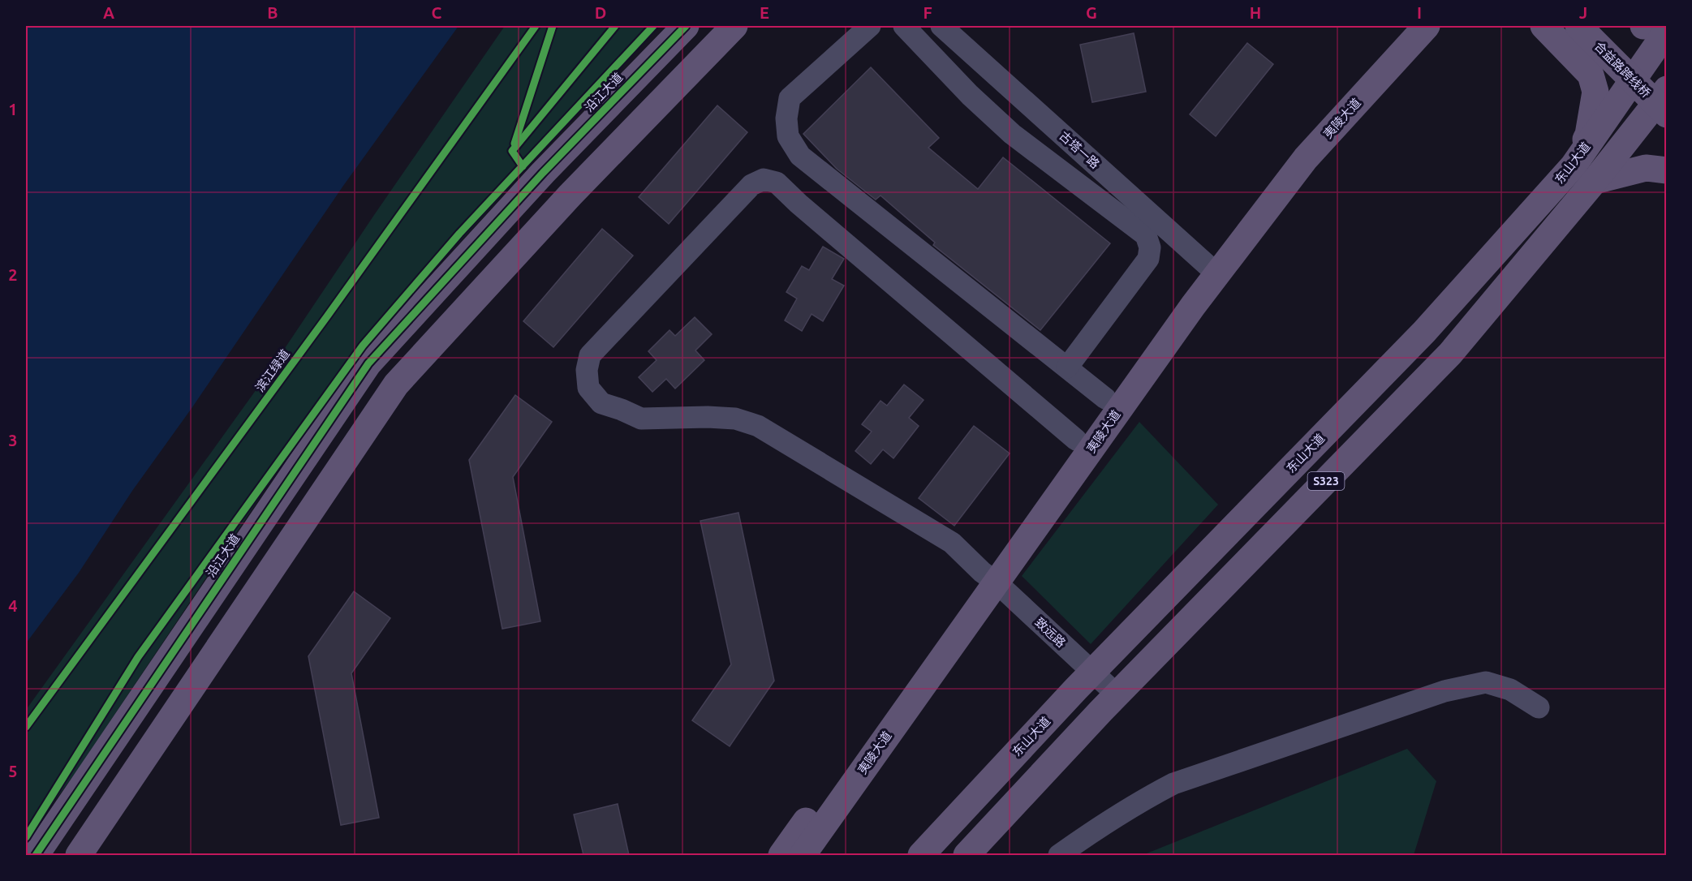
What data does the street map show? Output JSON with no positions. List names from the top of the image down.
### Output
{
  "streets": {
    "main road": [
      "合益路跨线桥",
      "沿江大道",
      "夷陵大道",
      "东山大道",
      "S323"
    ],
    "street": ["古塔一路", "致远路"],
    "cycle path": ["滨江绿道"]
  },
  "crossings": [
    ["合益路跨线桥", "S323"],
    ["夷陵大道", "古塔一路"],
    ["夷陵大道", "致远路"],
    ["东山大道", "致远路"],
    ["S323", "致远路"]
  ],
  "grid": {
    "columns": [
      "A",
      "B",
      "C",
      "D",
      "E",
      "F",
      "G",
      "H",
      "I",
      "J"
    ],
    "rows": [
      "1",
      "2",
      "3",
      "4",
      "5"
    ]
  }
}
